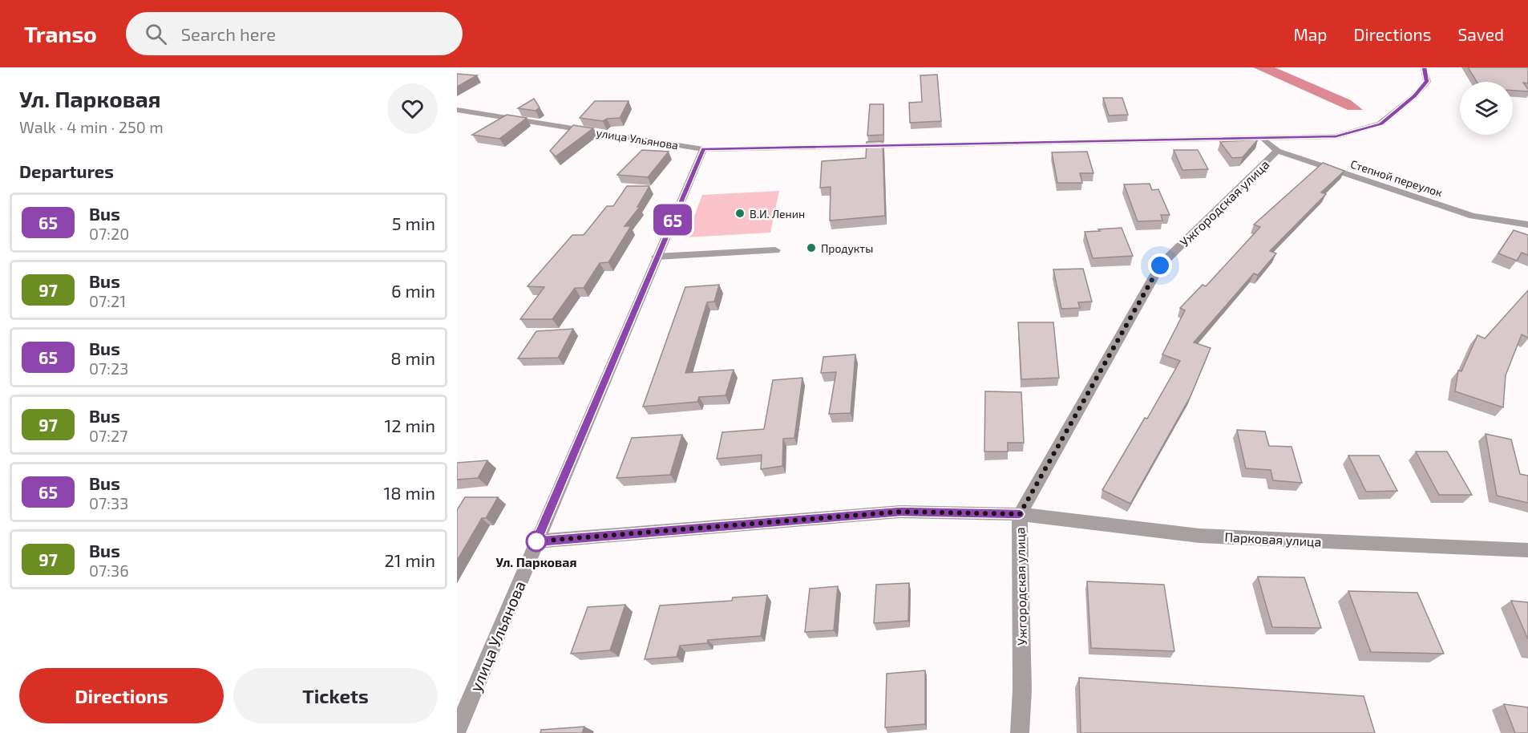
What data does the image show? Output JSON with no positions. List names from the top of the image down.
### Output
{
  "streets": {
    "street": [
      "улица Ульянова",
      "Степной переулок",
      "Ужгородская улица",
      "Парковая улица"
    ]
  },
  "crossings": [
    ["улица Ульянова", "Степной переулок"],
    ["Степной переулок", "Ужгородская улица"],
    ["Ужгородская улица", "Парковая улица"]
  ],
  "places": ["В.И. Ленин", "Продукты", "Ул. Парковая"],
  "lines": ["bus line 65"],
  "page": {
    "header": "Transo",
    "search": "Search here",
    "nav": ["Map", "Directions", "Saved"],
    "heading": [
      ["Ул. Парковая", "Walk · 4 min · 250 m"],
      "Departures"
    ],
    "on_map": "65",
    "list": [
      {
        "mark": "65",
        "name": "Bus",
        "note": "07:20",
        "value": "5 min"
      },
      {
        "mark": "97",
        "name": "Bus",
        "note": "07:21",
        "value": "6 min"
      },
      {
        "mark": "65",
        "name": "Bus",
        "note": "07:23",
        "value": "8 min"
      },
      {
        "mark": "97",
        "name": "Bus",
        "note": "07:27",
        "value": "12 min"
      },
      {
        "mark": "65",
        "name": "Bus",
        "note": "07:33",
        "value": "18 min"
      },
      {
        "mark": "97",
        "name": "Bus",
        "note": "07:36",
        "value": "21 min"
      }
    ],
    "buttons": ["Directions", "Tickets"]
  }
}
